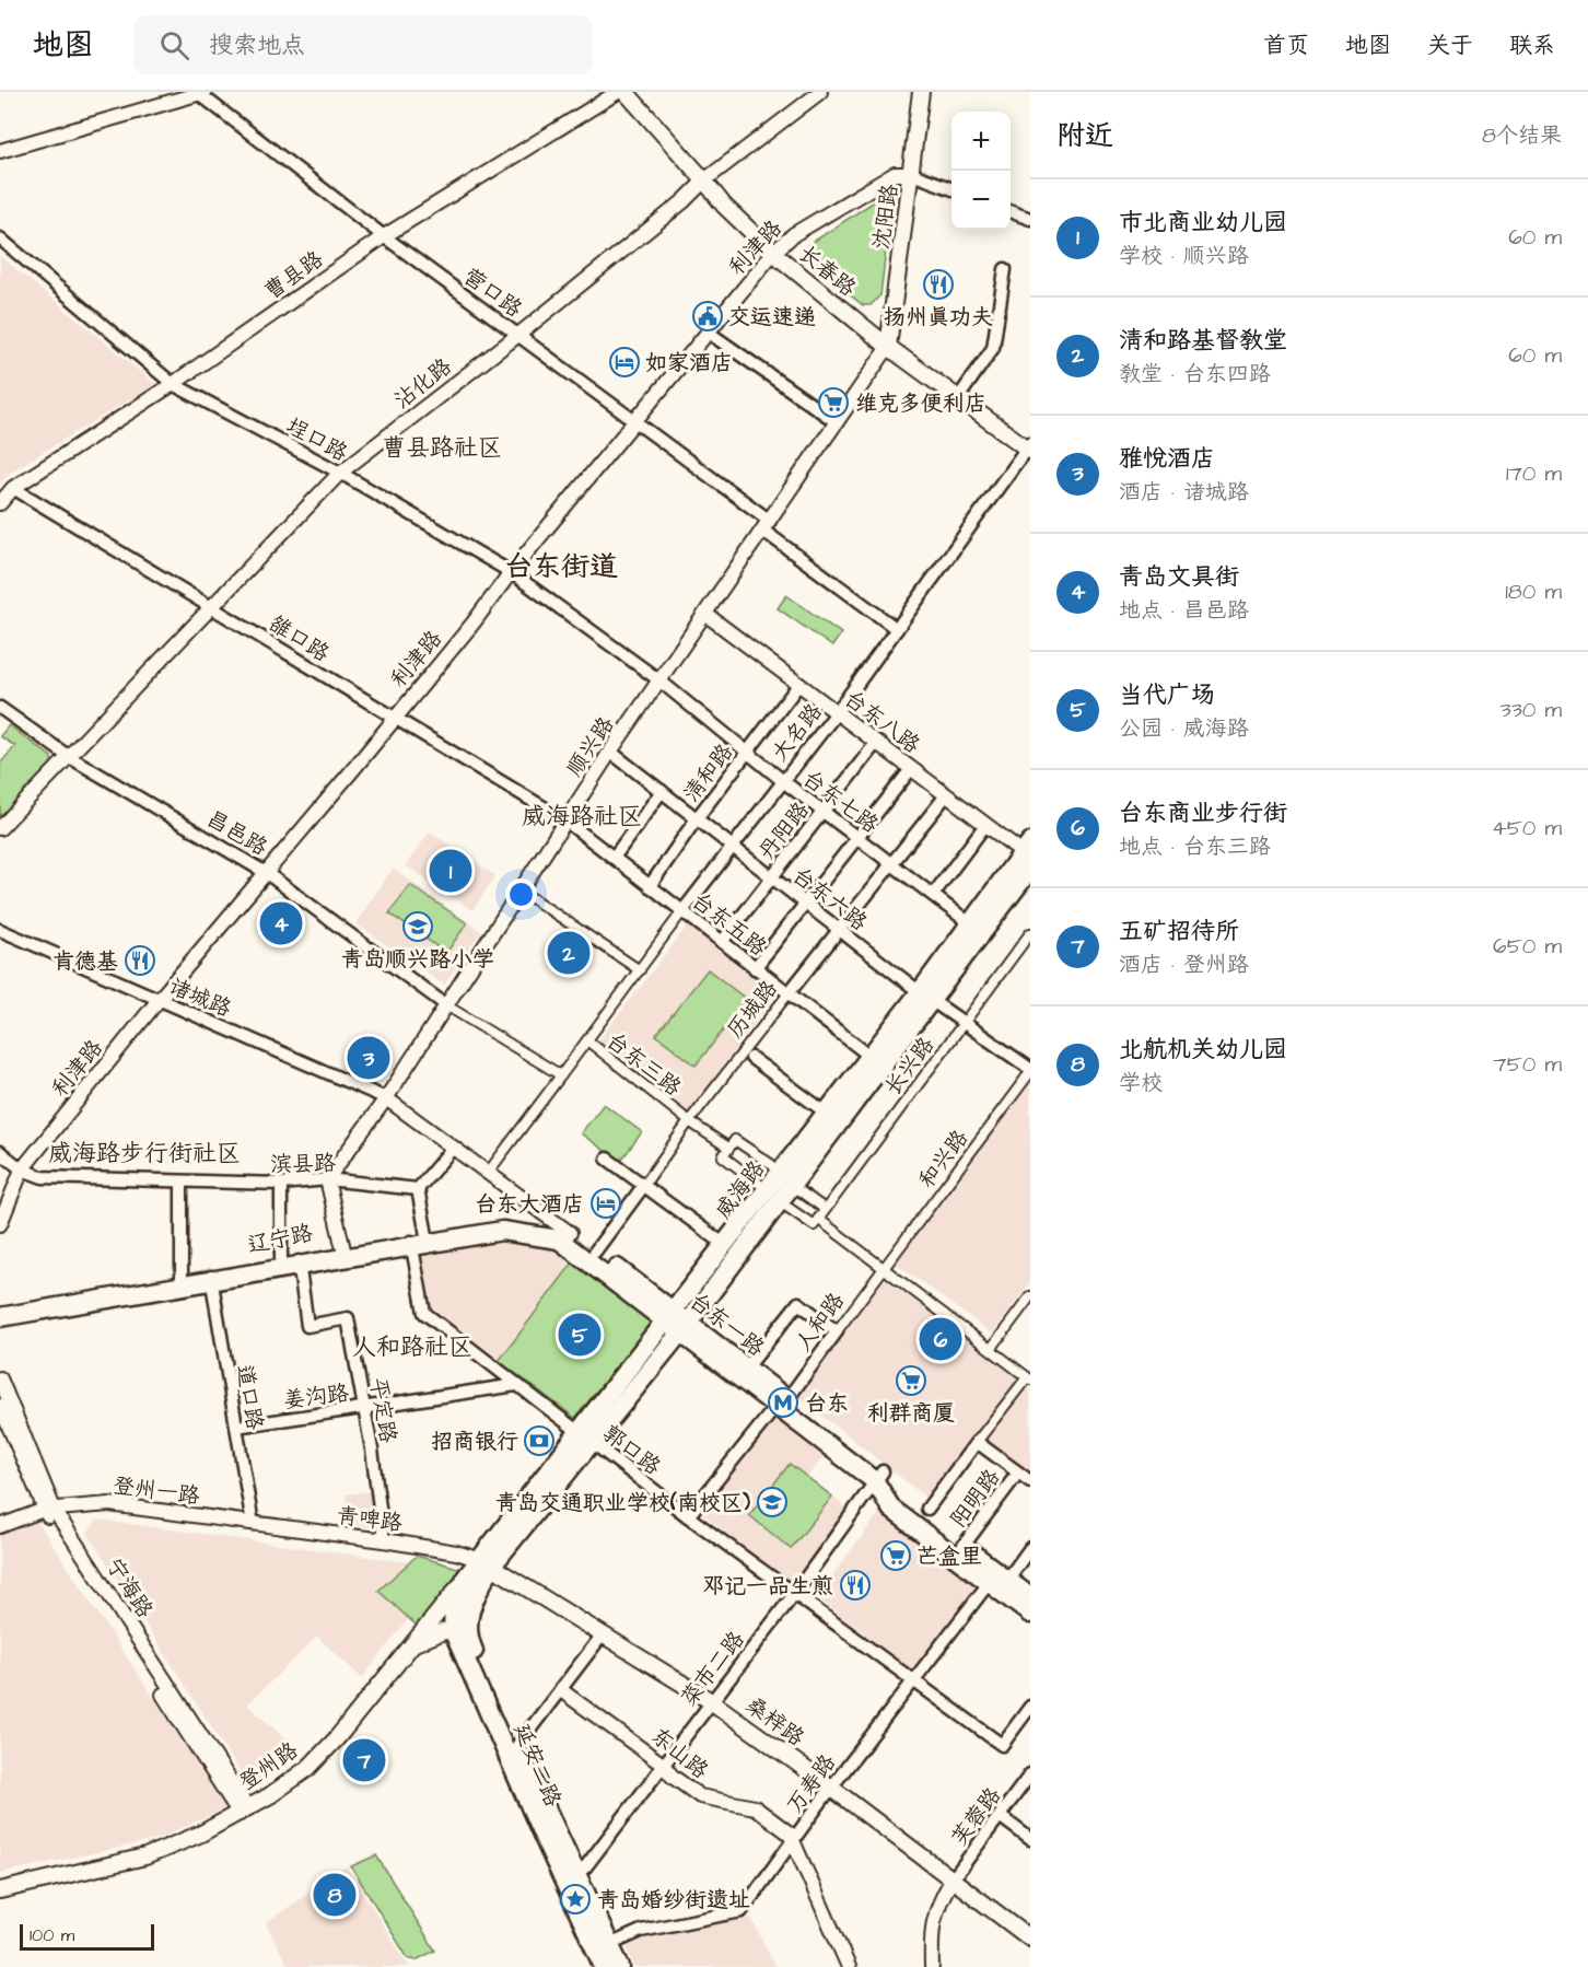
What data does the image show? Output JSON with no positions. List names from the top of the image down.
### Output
{
  "streets": {
    "main road": [
      "沈阳路",
      "长春路",
      "威海路",
      "辽宁路",
      "台东一路",
      "桑梓路",
      "延安二路",
      "登州路"
    ],
    "street": [
      "利津路",
      "曹县路",
      "营口路",
      "沾化路",
      "埕口路",
      "雒口路",
      "台东八路",
      "大名路",
      "顺兴路",
      "清和路",
      "台东七路",
      "丹阳路",
      "昌邑路",
      "台东六路",
      "台东五路",
      "诸城路",
      "历城路",
      "台东三路",
      "长兴路",
      "和兴路",
      "滨县路",
      "人和路",
      "姜沟路",
      "道口路",
      "平定路",
      "郭口路",
      "登州一路",
      "阳明路",
      "青啤路",
      "宁海路",
      "菜市二路",
      "东山路",
      "万寿路",
      "芙蓉路"
    ]
  },
  "crossings": [
    ["沈阳路", "利津路"],
    ["沈阳路", "长春路"],
    ["沈阳路", "顺兴路"],
    ["利津路", "长春路"],
    ["利津路", "营口路"],
    ["利津路", "埕口路"],
    ["利津路", "雒口路"],
    ["利津路", "昌邑路"],
    ["利津路", "诸城路"],
    ["利津路", "滨县路"],
    ["长春路", "沾化路"],
    ["长春路", "大名路"],
    ["长春路", "顺兴路"],
    ["曹县路", "营口路"],
    ["曹县路", "埕口路"],
    ["曹县路", "雒口路"],
    ["营口路", "沾化路"],
    ["营口路", "大名路"],
    ["营口路", "顺兴路"],
    ["沾化路", "埕口路"],
    ["沾化路", "雒口路"],
    ["沾化路", "昌邑路"],
    ["埕口路", "顺兴路"],
    ["埕口路", "台东七路"],
    ["雒口路", "顺兴路"],
    ["雒口路", "台东五路"],
    ["台东八路", "大名路"],
    ["台东八路", "顺兴路"],
    ["台东八路", "清和路"],
    ["台东八路", "丹阳路"],
    ["台东八路", "历城路"],
    ["台东八路", "威海路"],
    ["大名路", "台东七路"],
    ["大名路", "台东六路"],
    ["大名路", "台东五路"],
    ["大名路", "台东三路"],
    ["顺兴路", "台东七路"],
    ["顺兴路", "昌邑路"],
    ["顺兴路", "台东六路"],
    ["顺兴路", "台东五路"],
    ["顺兴路", "诸城路"],
    ["顺兴路", "滨县路"],
    ["顺兴路", "台东一路"],
    ["清和路", "台东七路"],
    ["清和路", "台东六路"],
    ["清和路", "台东五路"],
    ["台东七路", "丹阳路"],
    ["台东七路", "历城路"],
    ["台东七路", "威海路"],
    ["丹阳路", "台东六路"],
    ["丹阳路", "台东五路"],
    ["台东六路", "历城路"],
    ["台东六路", "长兴路"],
    ["台东六路", "和兴路"],
    ["台东六路", "威海路"],
    ["台东五路", "历城路"],
    ["台东五路", "威海路"],
    ["诸城路", "台东一路"],
    ["历城路", "台东三路"],
    ["历城路", "台东一路"],
    ["和兴路", "人和路"],
    ["威海路", "台东一路"],
    ["威海路", "郭口路"],
    ["威海路", "青啤路"],
    ["威海路", "桑梓路"],
    ["威海路", "登州路"],
    ["辽宁路", "台东一路"],
    ["辽宁路", "道口路"],
    ["辽宁路", "平定路"],
    ["辽宁路", "郭口路"],
    ["人和路", "台东一路"],
    ["人和路", "郭口路"],
    ["台东一路", "阳明路"],
    ["台东一路", "菜市二路"],
    ["台东一路", "万寿路"],
    ["姜沟路", "道口路"],
    ["姜沟路", "平定路"],
    ["姜沟路", "郭口路"],
    ["道口路", "登州一路"],
    ["道口路", "青啤路"],
    ["平定路", "青啤路"],
    ["郭口路", "菜市二路"],
    ["郭口路", "万寿路"],
    ["登州一路", "青啤路"],
    ["登州一路", "宁海路"],
    ["青啤路", "桑梓路"],
    ["青啤路", "登州路"],
    ["宁海路", "登州路"],
    ["菜市二路", "桑梓路"],
    ["菜市二路", "东山路"],
    ["菜市二路", "延安二路"],
    ["桑梓路", "登州路"],
    ["桑梓路", "万寿路"],
    ["桑梓路", "芙蓉路"],
    ["东山路", "万寿路"],
    ["延安二路", "万寿路"]
  ],
  "districts": [
    "曹县路社区",
    "台东街道",
    "威海路社区",
    "威海路步行街社区",
    "人和路社区"
  ],
  "places": {
    "restaurant": ["扬州真功夫", "肯德基", "邓记一品生煎"],
    "public building": ["交运速递"],
    "hotel": ["如家酒店", "台东大酒店"],
    "supermarket": ["维克多便利店", "利群商厦", "芒盒里"],
    "school or university": ["青岛顺兴路小学", "青岛交通职业学校(南校区)"],
    "metro station": ["台东"],
    "bank": ["招商银行"],
    "place": ["青岛婚纱街遗址"]
  },
  "scale_bar": "100 m",
  "page": {
    "header": "地图",
    "search": "搜索地点",
    "nav": [
      "首页",
      "地图",
      "关于",
      "联系"
    ],
    "heading": ["附近", "8个结果"],
    "map_buttons": ["+", "−"],
    "list": [
      {
        "mark": "1",
        "name": "市北商业幼儿园",
        "note": "学校 · 顺兴路",
        "value": "60 m"
      },
      {
        "mark": "2",
        "name": "清和路基督教堂",
        "note": "教堂 · 台东四路",
        "value": "60 m"
      },
      {
        "mark": "3",
        "name": "雅悦酒店",
        "note": "酒店 · 诸城路",
        "value": "170 m"
      },
      {
        "mark": "4",
        "name": "青岛文具街",
        "note": "地点 · 昌邑路",
        "value": "180 m"
      },
      {
        "mark": "5",
        "name": "当代广场",
        "note": "公园 · 威海路",
        "value": "330 m"
      },
      {
        "mark": "6",
        "name": "台东商业步行街",
        "note": "地点 · 台东三路",
        "value": "450 m"
      },
      {
        "mark": "7",
        "name": "五矿招待所",
        "note": "酒店 · 登州路",
        "value": "650 m"
      },
      {
        "mark": "8",
        "name": "北航机关幼儿园",
        "note": "学校",
        "value": "750 m"
      }
    ],
    "pins": [
      "1",
      "4",
      "2",
      "3",
      "5",
      "6",
      "7",
      "8"
    ],
    "scale": "100 m"
  }
}
